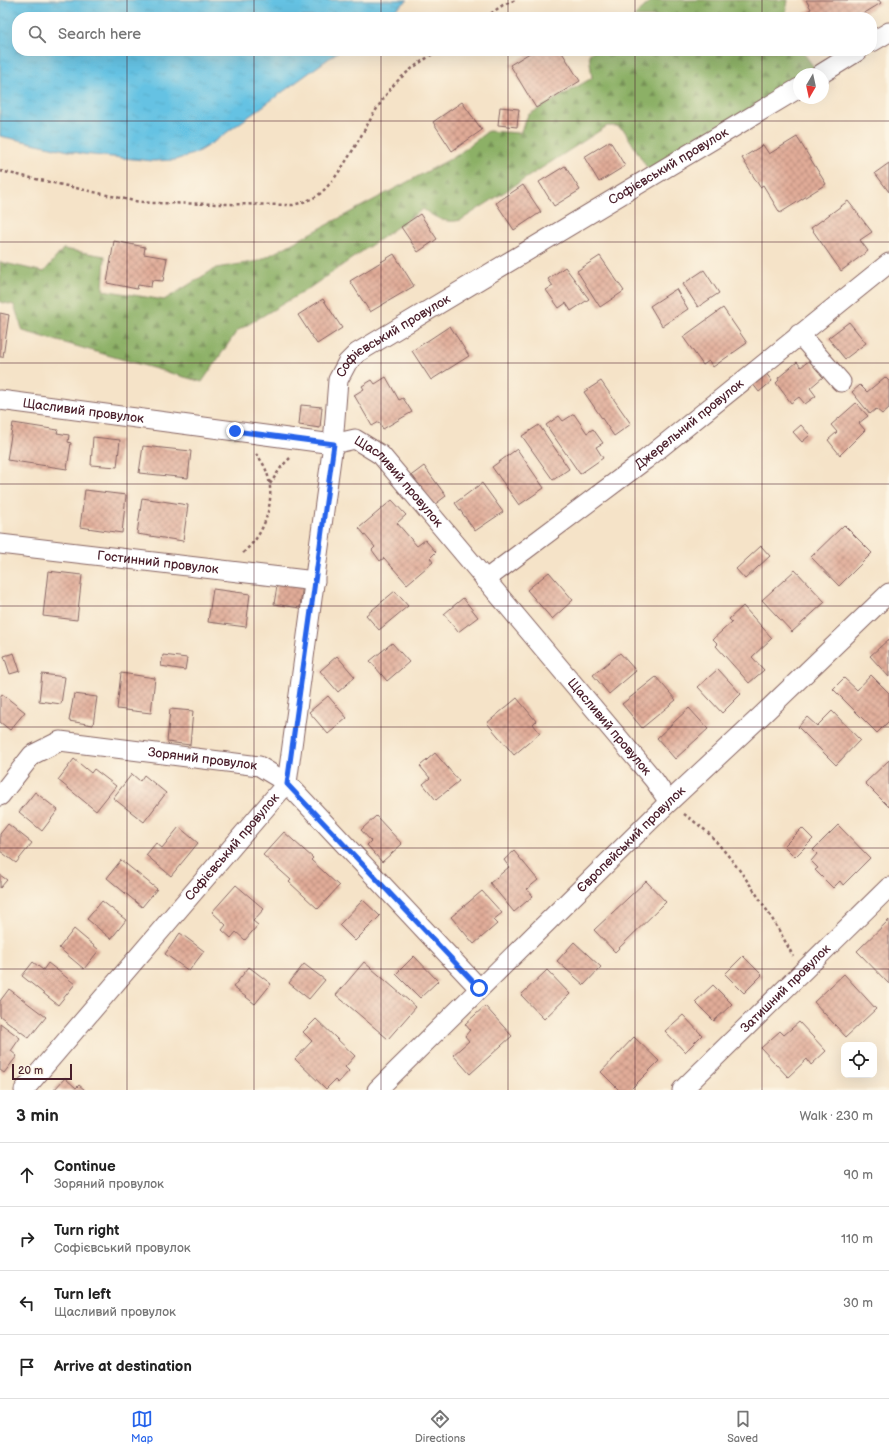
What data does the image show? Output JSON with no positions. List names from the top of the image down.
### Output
{
  "streets": {
    "street": [
      "Софієвський провулок",
      "Щасливий провулок",
      "Джерельний провулок",
      "Гостинний провулок",
      "Зоряний провулок",
      "Європейський провулок",
      "Затишний провулок"
    ]
  },
  "crossings": [
    ["Софієвський провулок", "Щасливий провулок"],
    ["Софієвський провулок", "Гостинний провулок"],
    ["Софієвський провулок", "Зоряний провулок"],
    ["Щасливий провулок", "Джерельний провулок"],
    ["Щасливий провулок", "Європейський провулок"],
    ["Зоряний провулок", "Європейський провулок"]
  ],
  "scale_bar": "20 m",
  "north": "bottom",
  "page": {
    "search": "Search here",
    "scale": "20 m",
    "heading": ["3 min", "Walk · 230 m"],
    "list": [
      ["Continue", "Зоряний провулок", "90 m"],
      ["Turn right", "Софієвський провулок", "110 m"],
      ["Turn left", "Щасливий провулок", "30 m"],
      "Arrive at destination"
    ],
    "nav": ["Map", "Directions", "Saved"]
  }
}
